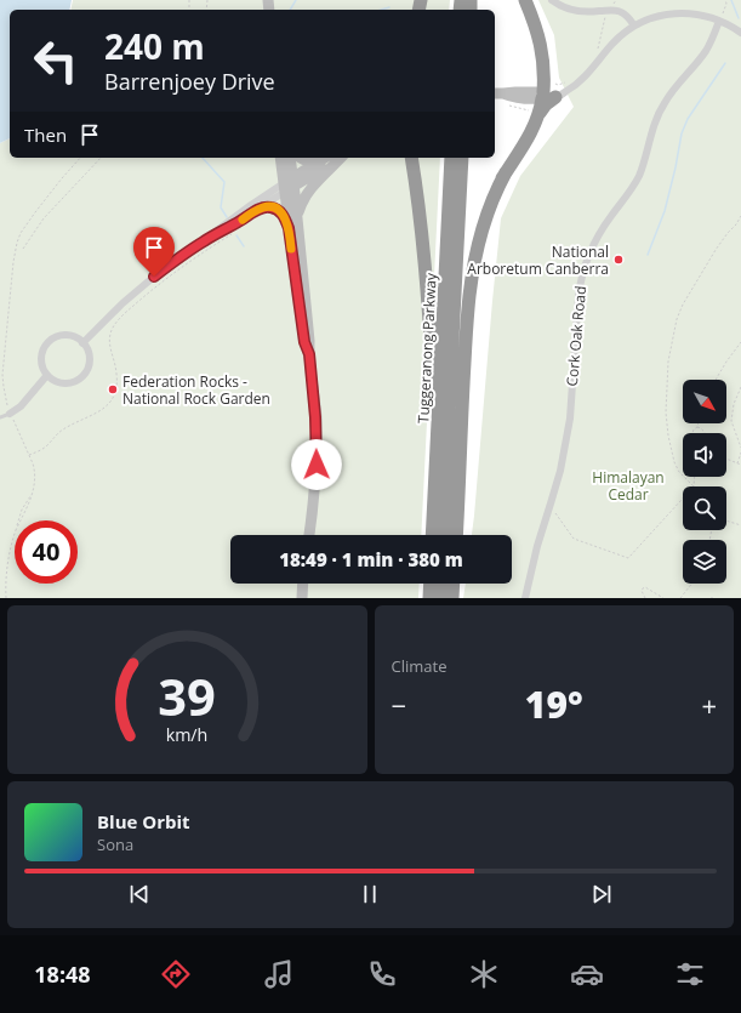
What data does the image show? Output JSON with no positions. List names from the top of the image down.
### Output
{
  "streets": {
    "highway": ["Tuggeranong Parkway"],
    "street": ["Cork Oak Road"]
  },
  "parks": ["Himalayan Cedar"],
  "places": ["National Arboretum Canberra", "Federation Rocks - National Rock Garden"],
  "north": "bottom right",
  "page": {
    "turn": ["240 m", "Barrenjoey Drive"],
    "then": "Then",
    "limit": "40",
    "trip": "18:49 · 1 min · 380 m",
    "tile": "Climate",
    "heat": ["−", "19°", "+"],
    "song": ["Blue Orbit", "Sona"],
    "tabs": "18:48",
    "gauge": ["39", "km/h"]
  }
}
